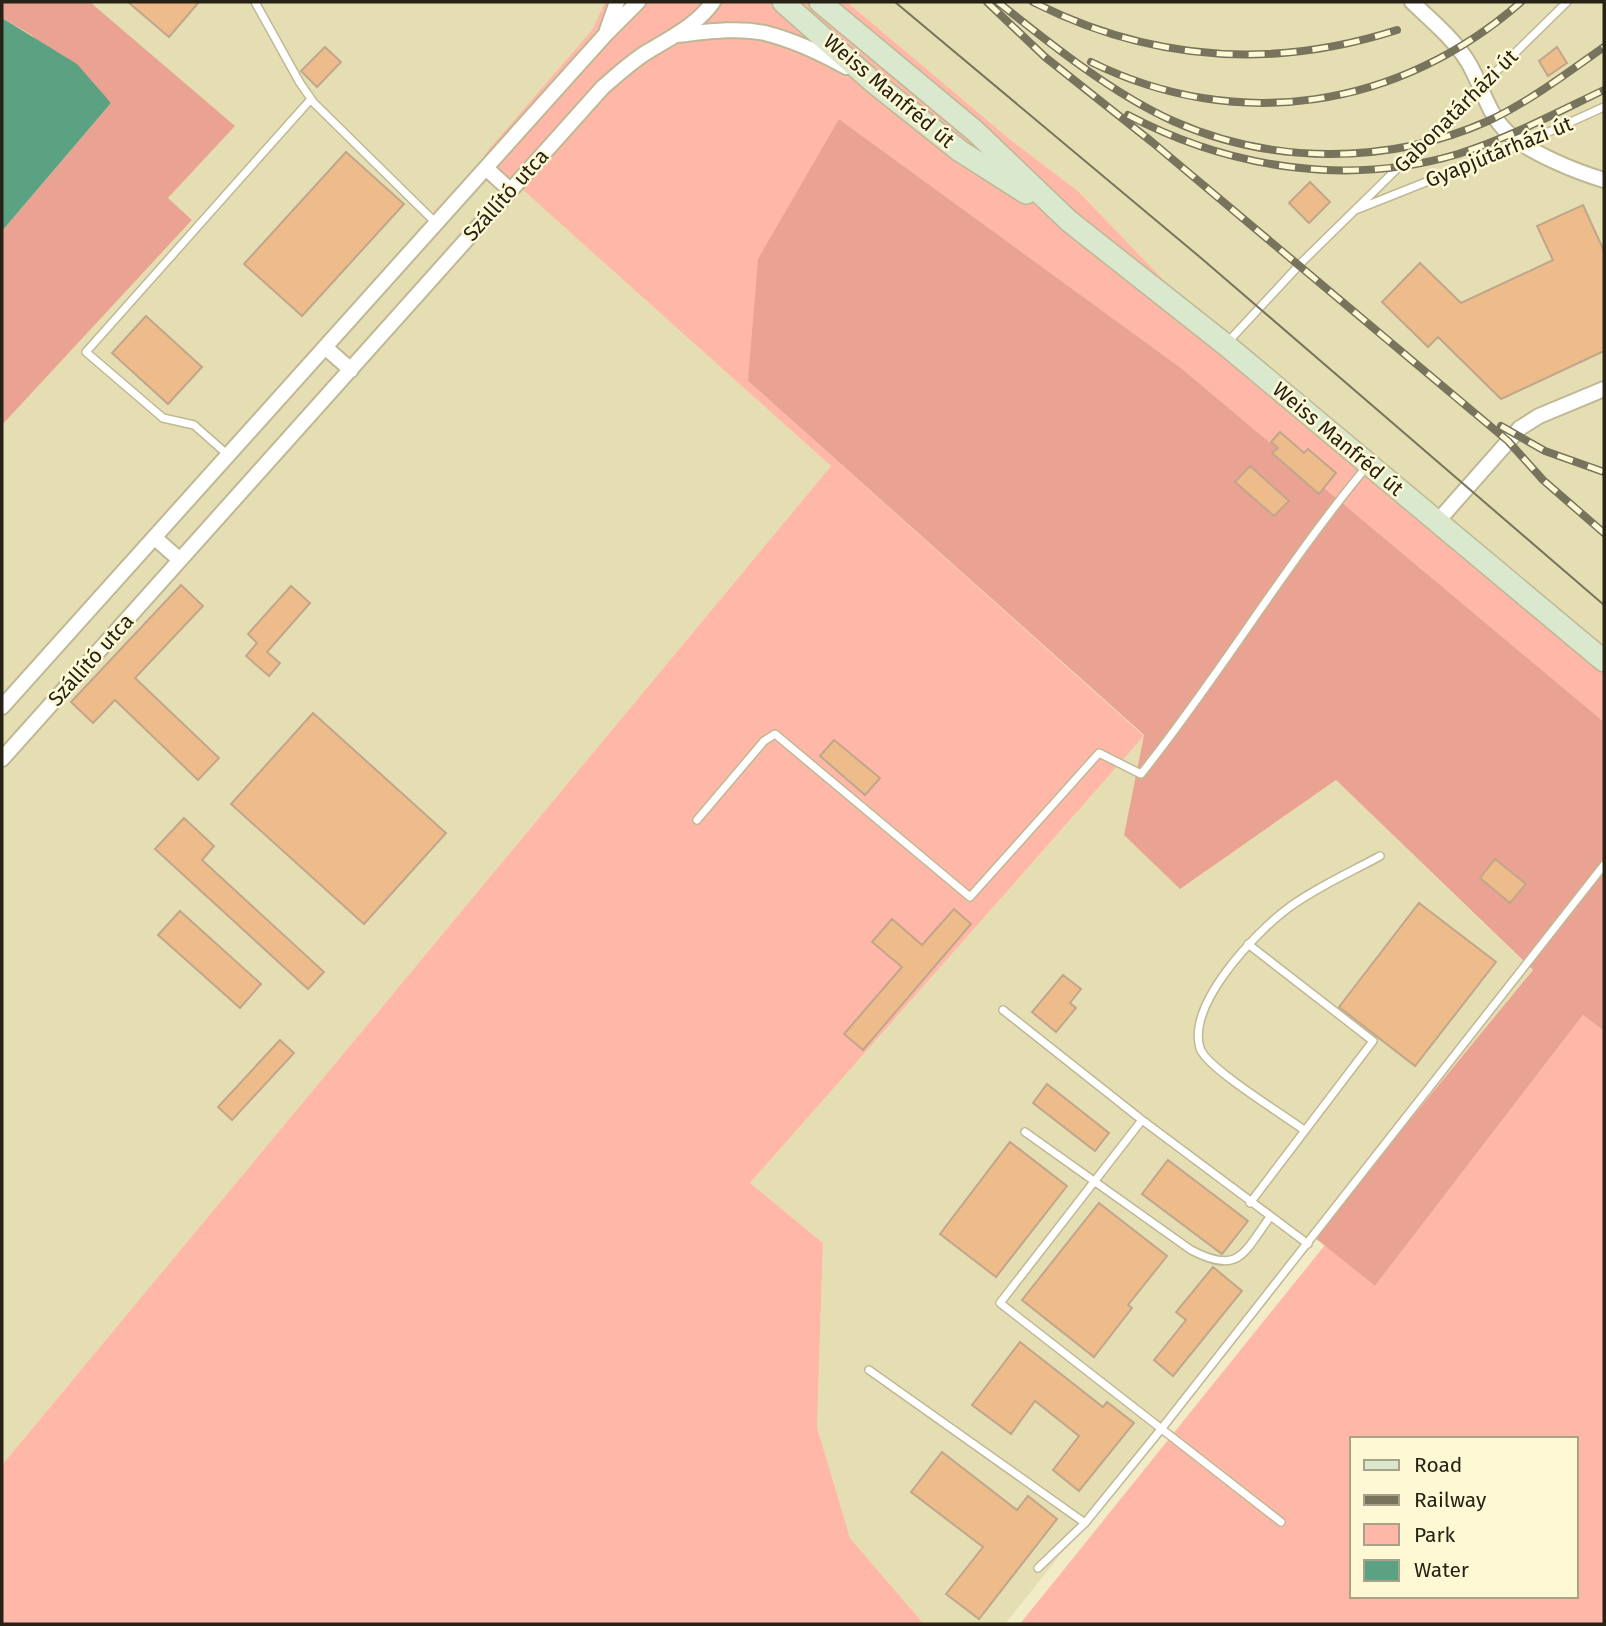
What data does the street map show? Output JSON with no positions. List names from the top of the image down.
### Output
{
  "streets": {
    "main road": ["Weiss Manfréd út"],
    "street": ["Szállító utca"],
    "lane": ["Gabonatárházi út", "Gyapjútárházi út"]
  },
  "crossings": [
    ["Weiss Manfréd út", "Gabonatárházi út"],
    ["Weiss Manfréd út", "Szállító utca"],
    ["Gabonatárházi út", "Gyapjútárházi út"]
  ],
  "legend": [
    "Road",
    "Railway",
    "Park",
    "Water"
  ]
}
